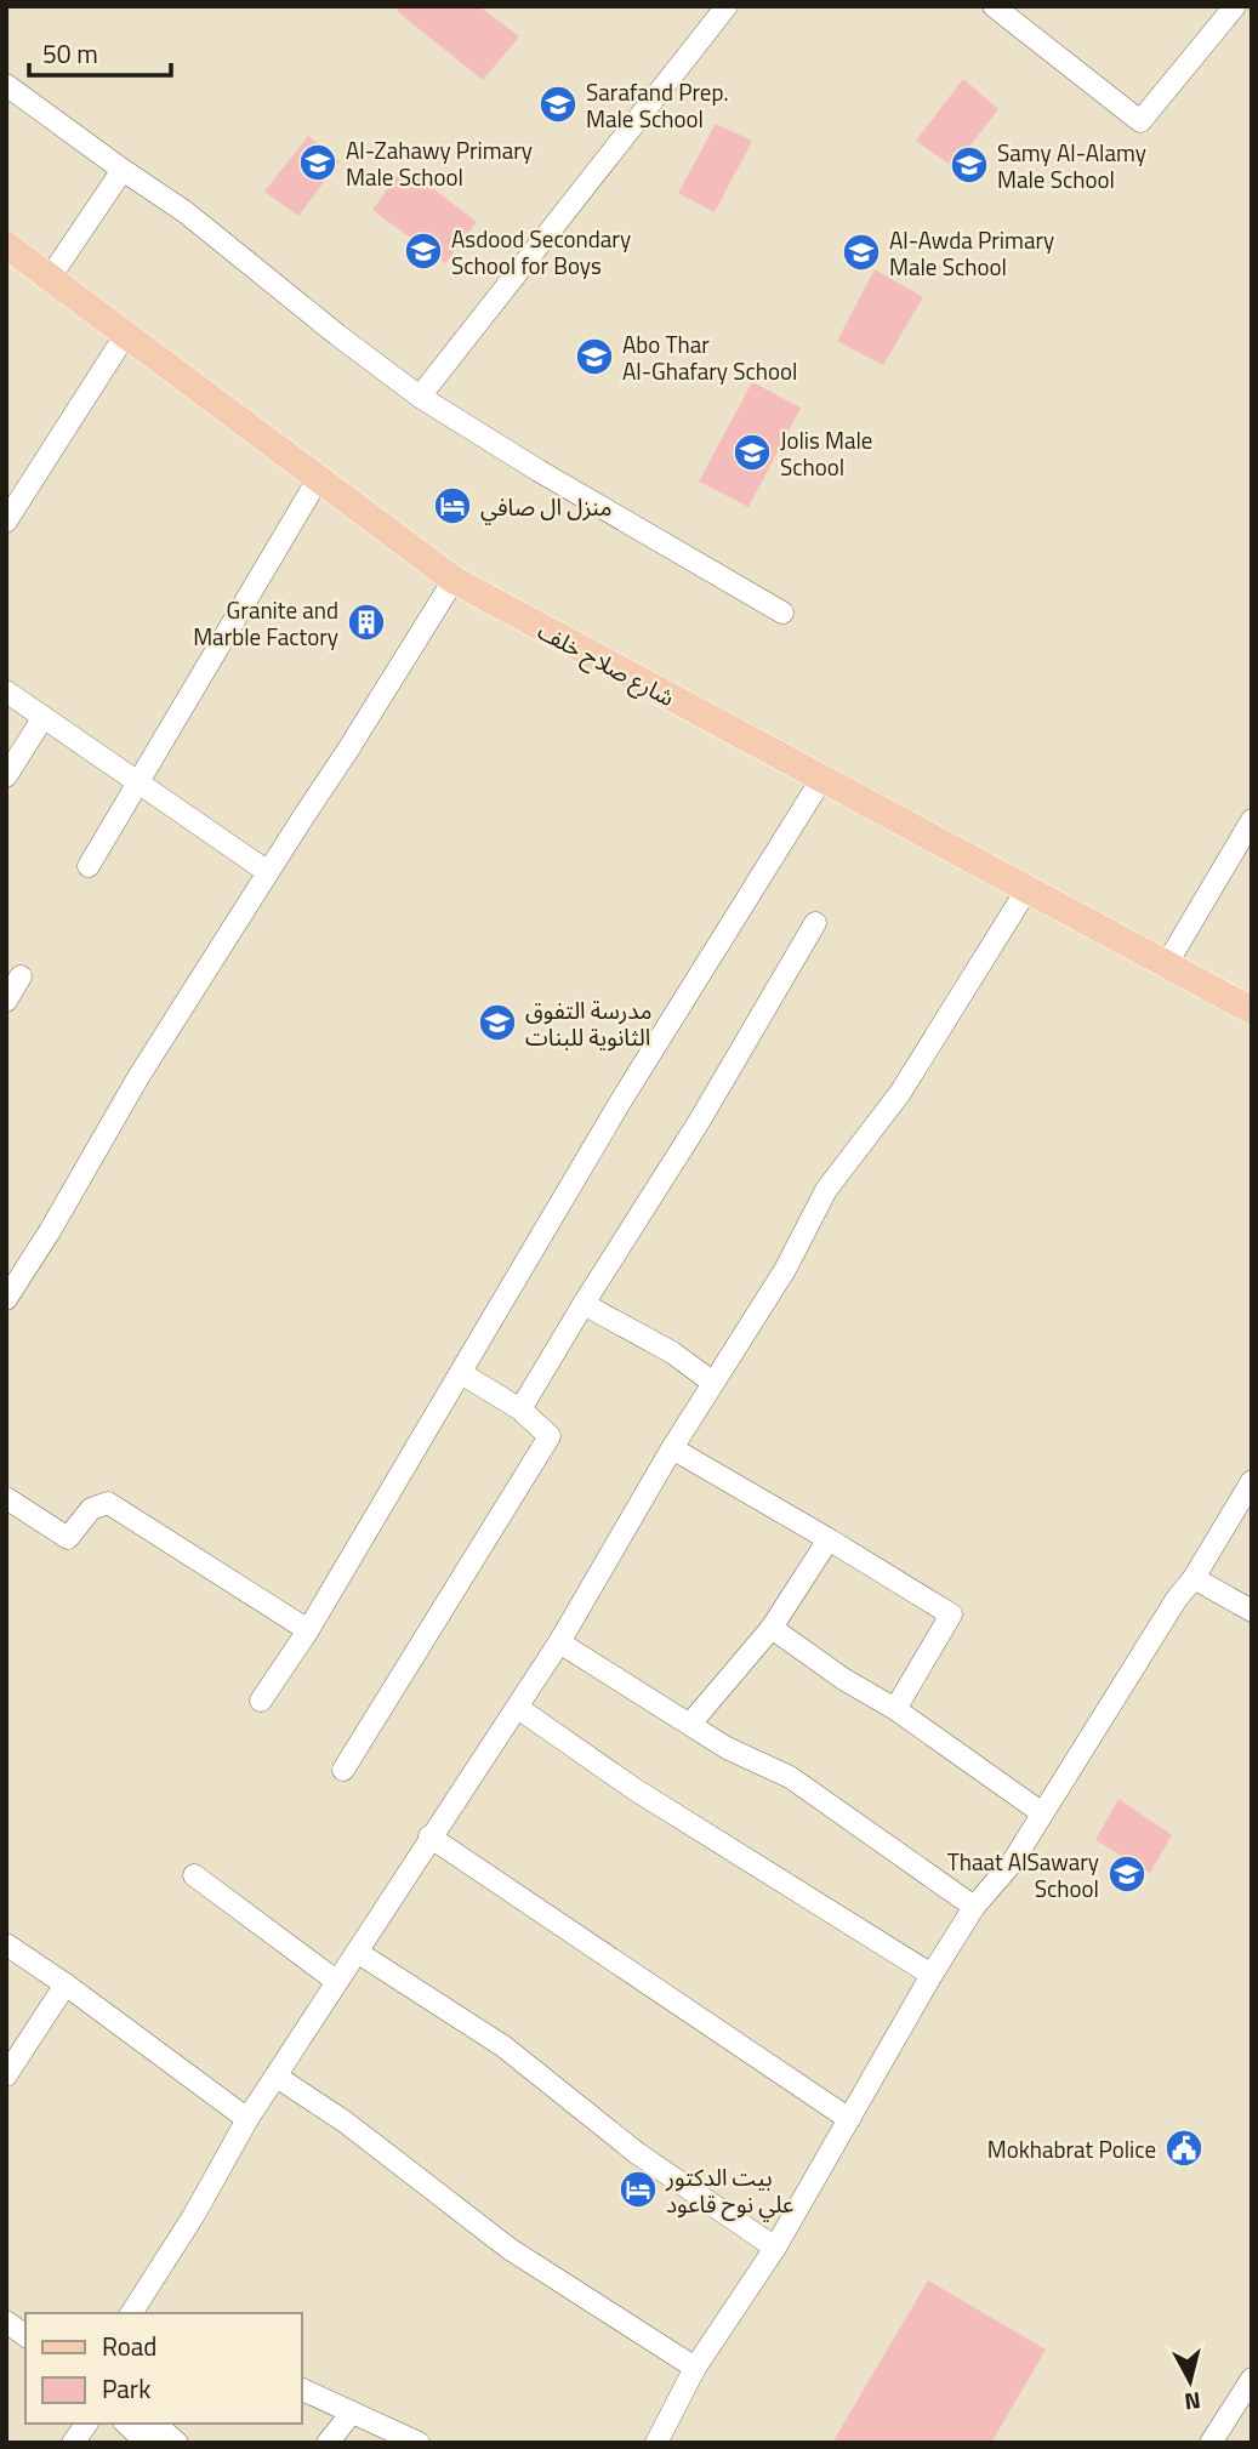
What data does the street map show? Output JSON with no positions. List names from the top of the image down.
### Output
{
  "streets": {
    "main road": ["شارع صلاح خلف"]
  },
  "places": {
    "school or university": [
      "Sarafand Prep. Male School",
      "Al-Zahawy Primary Male School",
      "Samy Al-Alamy Male School",
      "Asdood Secondary School for Boys",
      "Al-Awda Primary Male School",
      "Abo Thar Al-Ghafary School",
      "Jolis Male School",
      "مدرسة التفوق الثانوية للبنات",
      "Thaat AlSawary School"
    ],
    "hotel": ["منزل ال صافي", "بيت الدكتور علي نوح قاعود"],
    "building": ["Granite and Marble Factory"],
    "public building": ["Mokhabrat Police"]
  },
  "legend": ["Road", "Park"],
  "scale_bar": "50 m",
  "north": "bottom"
}
